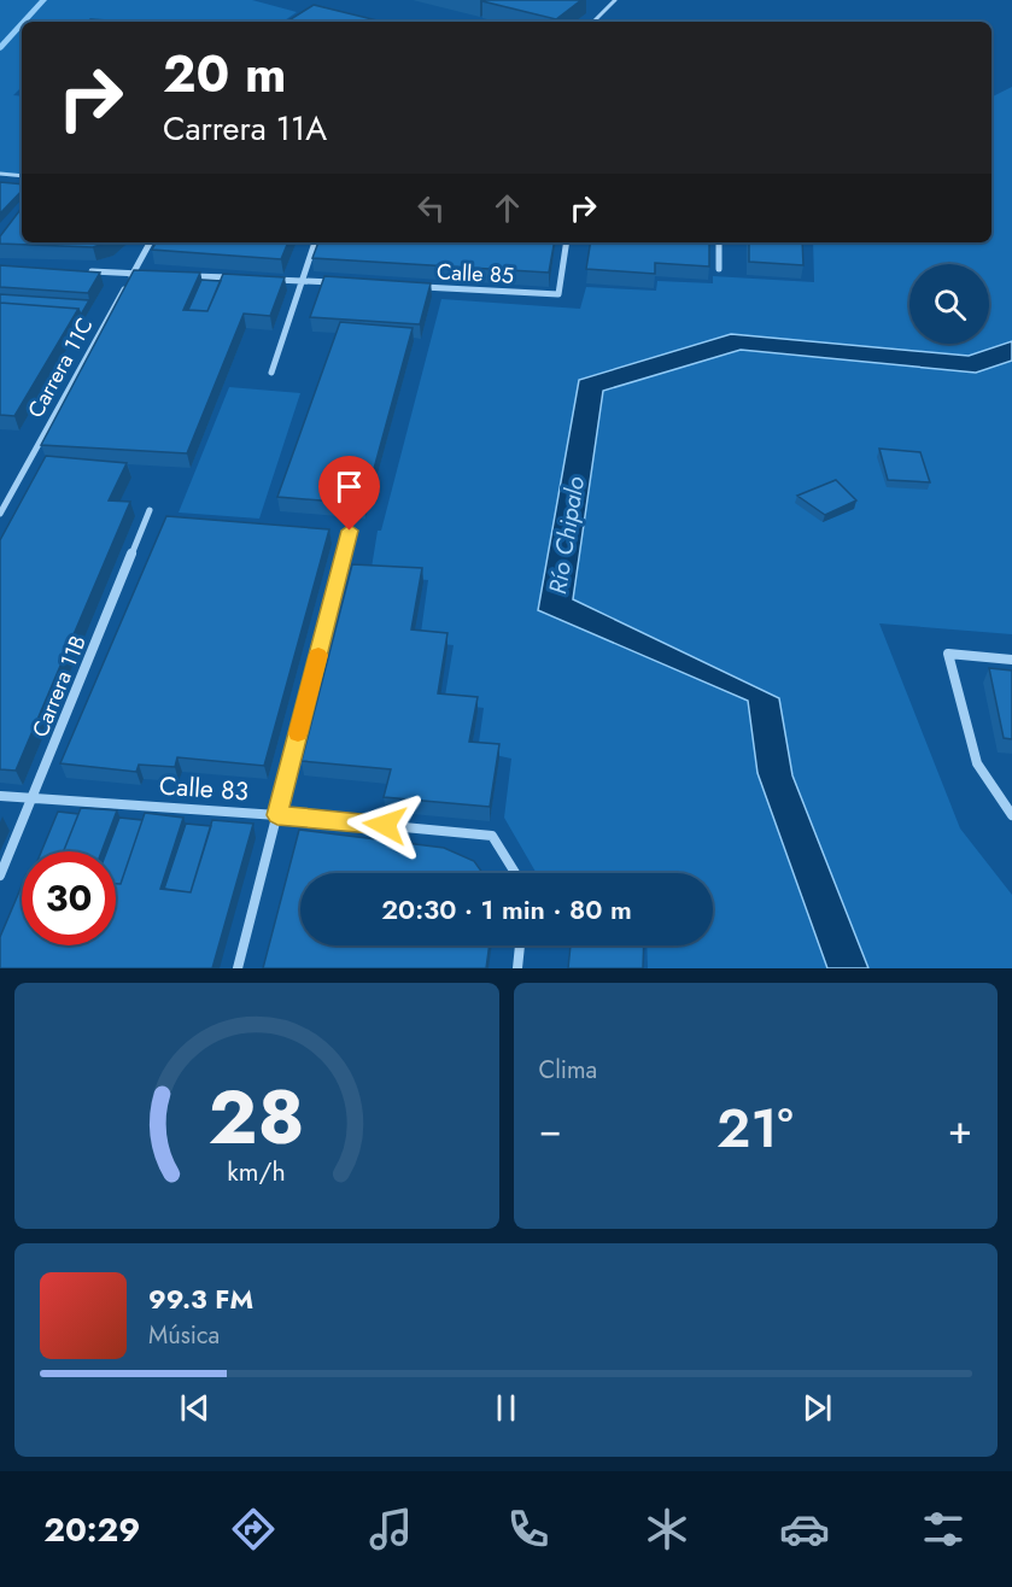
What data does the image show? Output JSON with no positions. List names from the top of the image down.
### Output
{
  "streets": {
    "street": [
      "Calle 85",
      "Carrera 11C",
      "Carrera 11B",
      "Calle 83"
    ]
  },
  "crossings": [
    ["Carrera 11B", "Calle 83"]
  ],
  "water": ["Río Chipalo"],
  "page": {
    "turn": ["20 m", "Carrera 11A"],
    "limit": "30",
    "trip": "20:30 · 1 min · 80 m",
    "tile": "Clima",
    "heat": ["−", "21°", "+"],
    "song": ["99.3 FM", "Música"],
    "tabs": "20:29",
    "gauge": ["28", "km/h"]
  }
}
